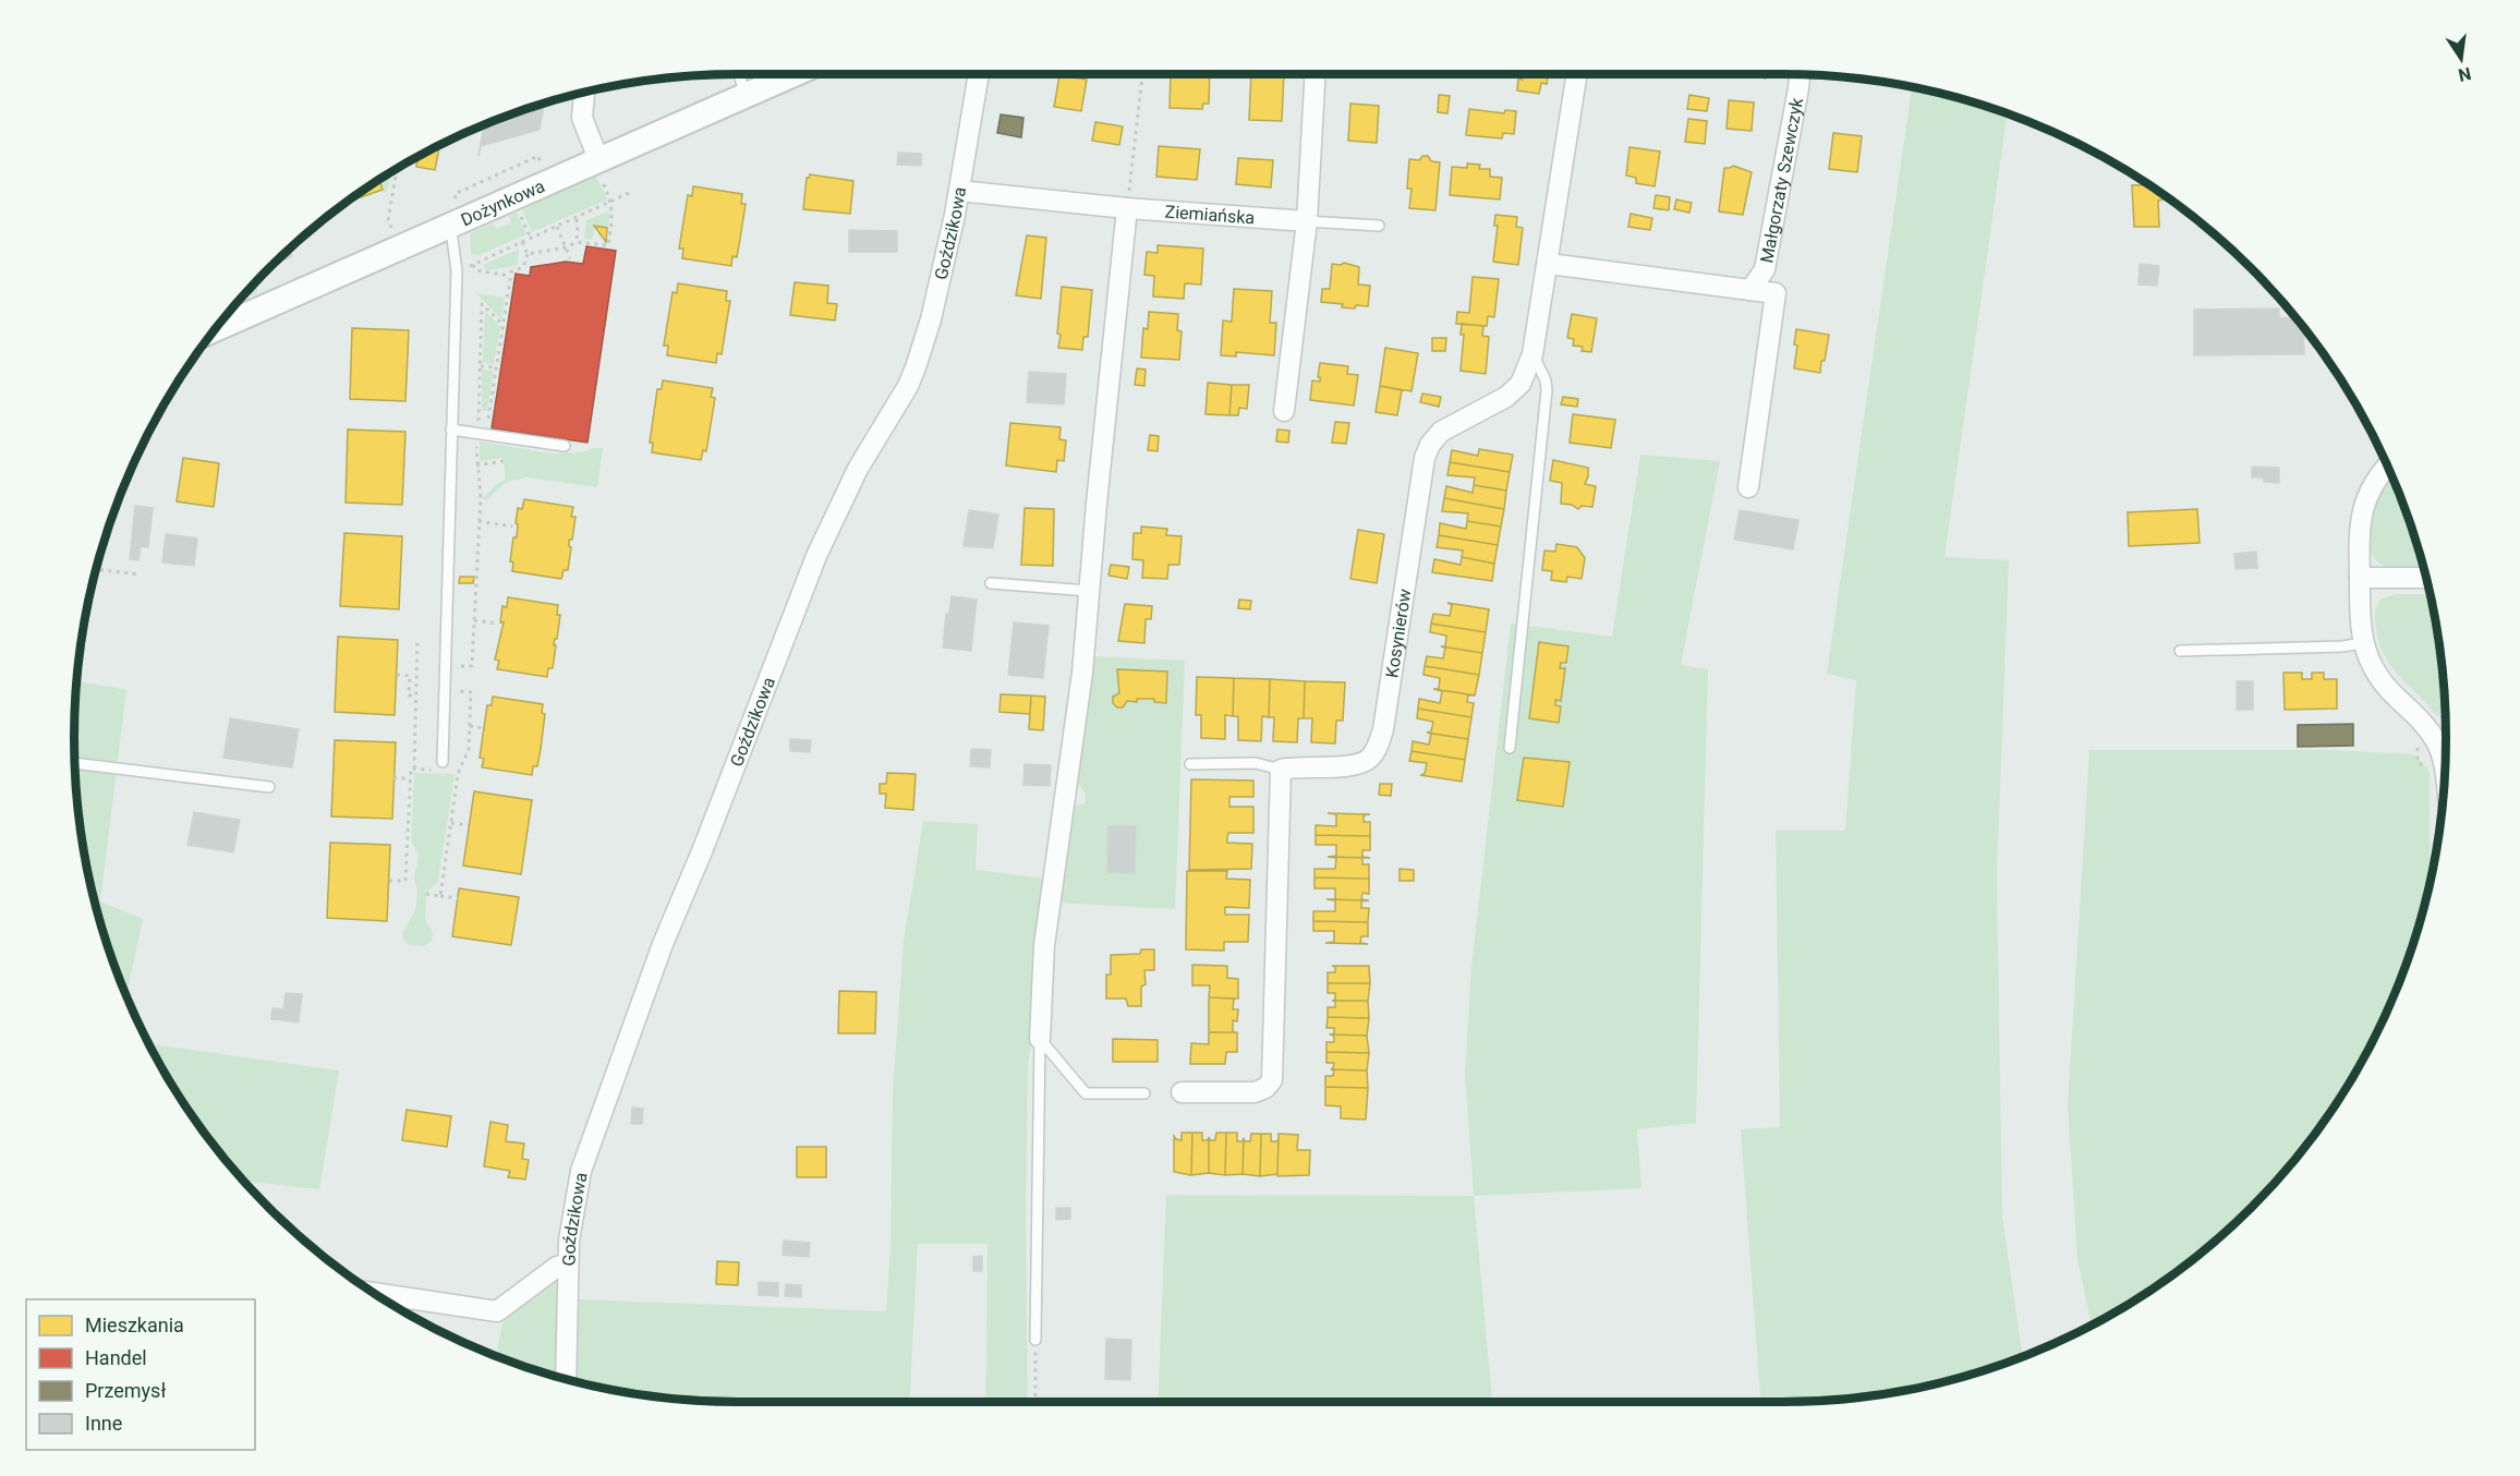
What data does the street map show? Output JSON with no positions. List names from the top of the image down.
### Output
{
  "streets": {
    "street": [
      "Małgorzaty Szewczyk",
      "Dożynkowa",
      "Ziemiańska",
      "Goździkowa",
      "Kosynierów"
    ]
  },
  "crossings": [
    ["Ziemiańska", "Goździkowa"]
  ],
  "legend": [
    "Mieszkania",
    "Handel",
    "Przemysł",
    "Inne"
  ],
  "north": "bottom"
}
